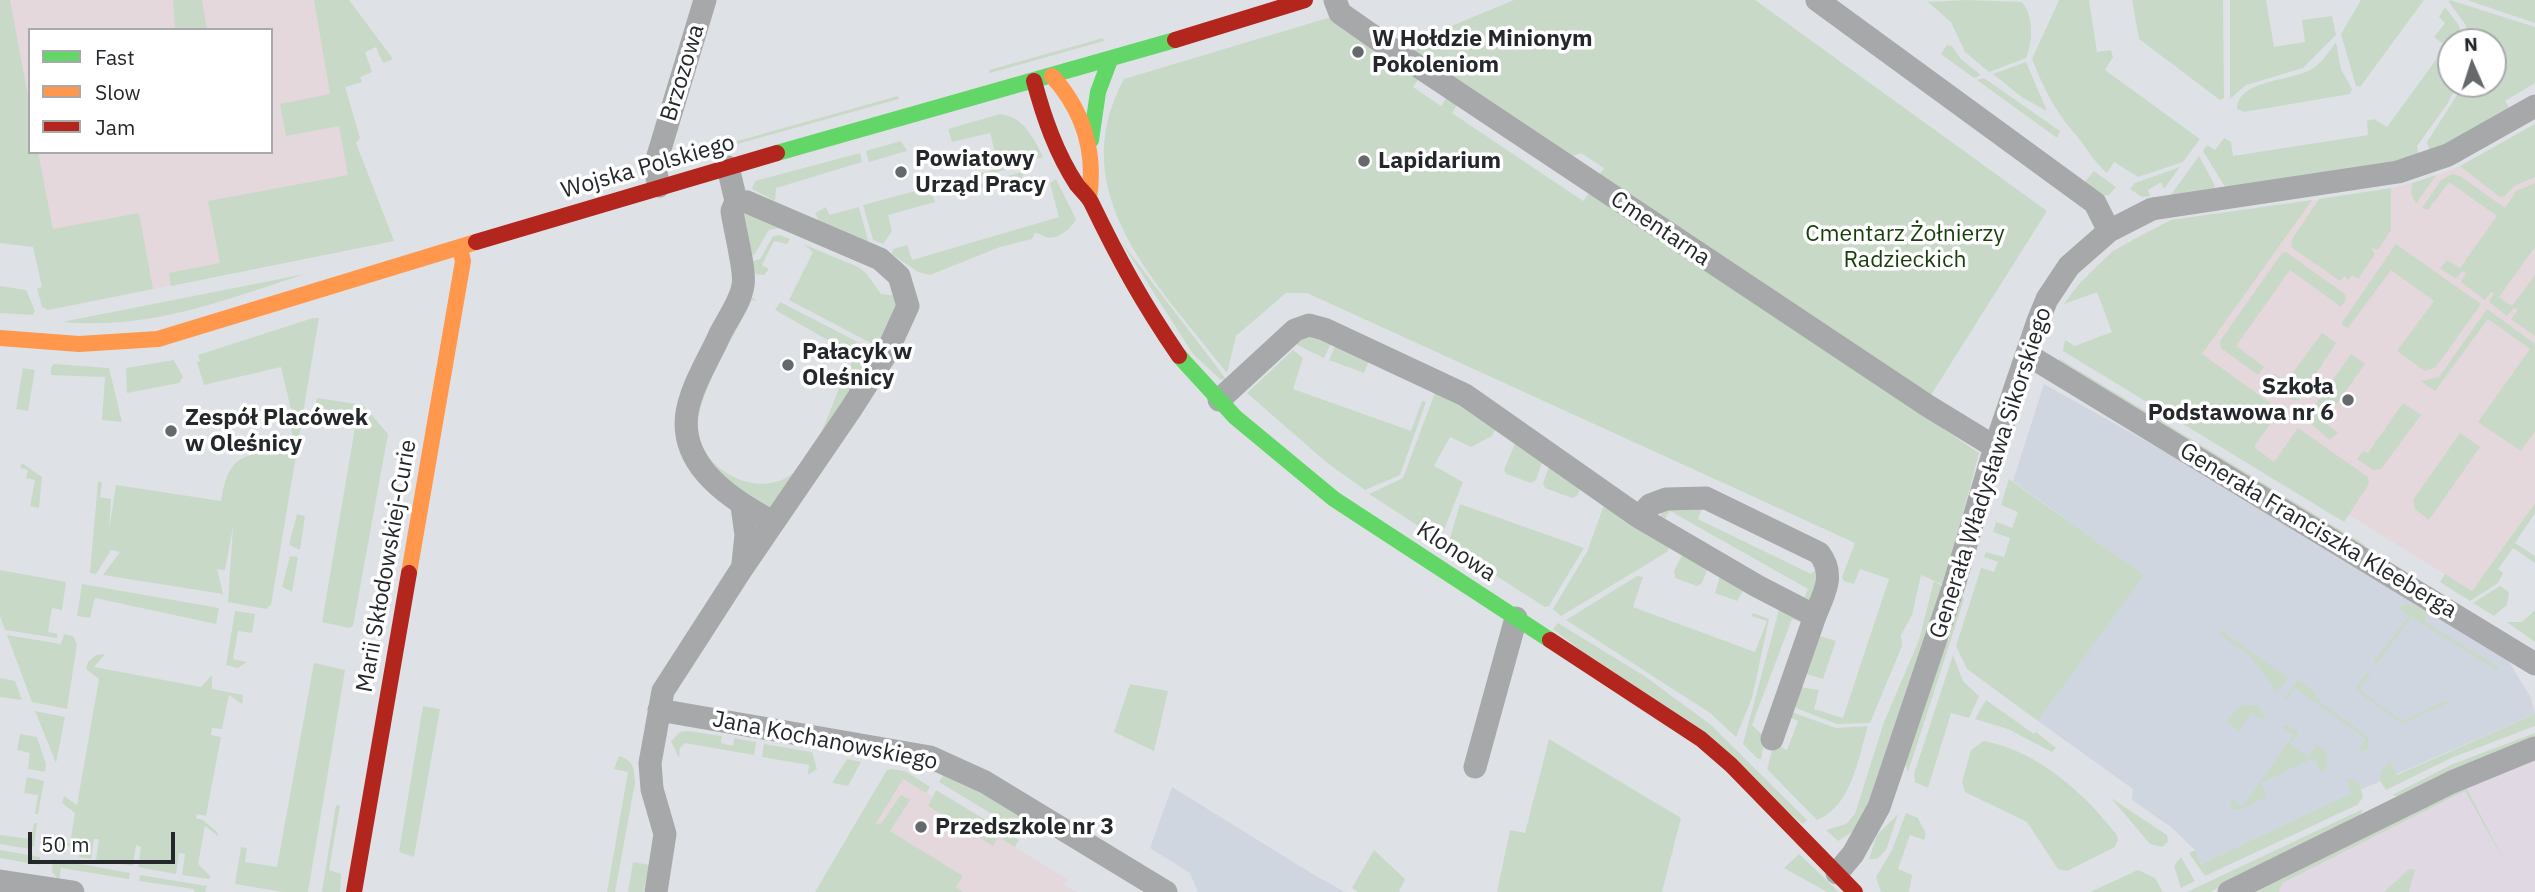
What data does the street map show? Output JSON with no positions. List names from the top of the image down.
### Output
{
  "streets": {
    "street": [
      "Brzozowa",
      "Wojska Polskiego",
      "Cmentarna",
      "Generała Władysława Sikorskiego",
      "Generała Franciszka Kleeberga",
      "Klonowa",
      "Marii Skłodowskiej-Curie",
      "Jana Kochanowskiego"
    ]
  },
  "crossings": [
    ["Brzozowa", "Wojska Polskiego"],
    ["Wojska Polskiego", "Klonowa"],
    ["Wojska Polskiego", "Marii Skłodowskiej-Curie"],
    ["Cmentarna", "Generała Władysława Sikorskiego"],
    ["Generała Władysława Sikorskiego", "Generała Franciszka Kleeberga"],
    ["Generała Władysława Sikorskiego", "Klonowa"]
  ],
  "parks": ["Cmentarz Żołnierzy Radzieckich"],
  "places": [
    "W Hołdzie Minionym Pokoleniom",
    "Lapidarium",
    "Powiatowy Urząd Pracy",
    "Pałacyk w Oleśnicy",
    "Szkoła Podstawowa nr 6",
    "Zespół Placówek w Oleśnicy",
    "Przedszkole nr 3"
  ],
  "legend": ["Fast", "Slow", "Jam"],
  "scale_bar": "50 m",
  "north": "top"
}
